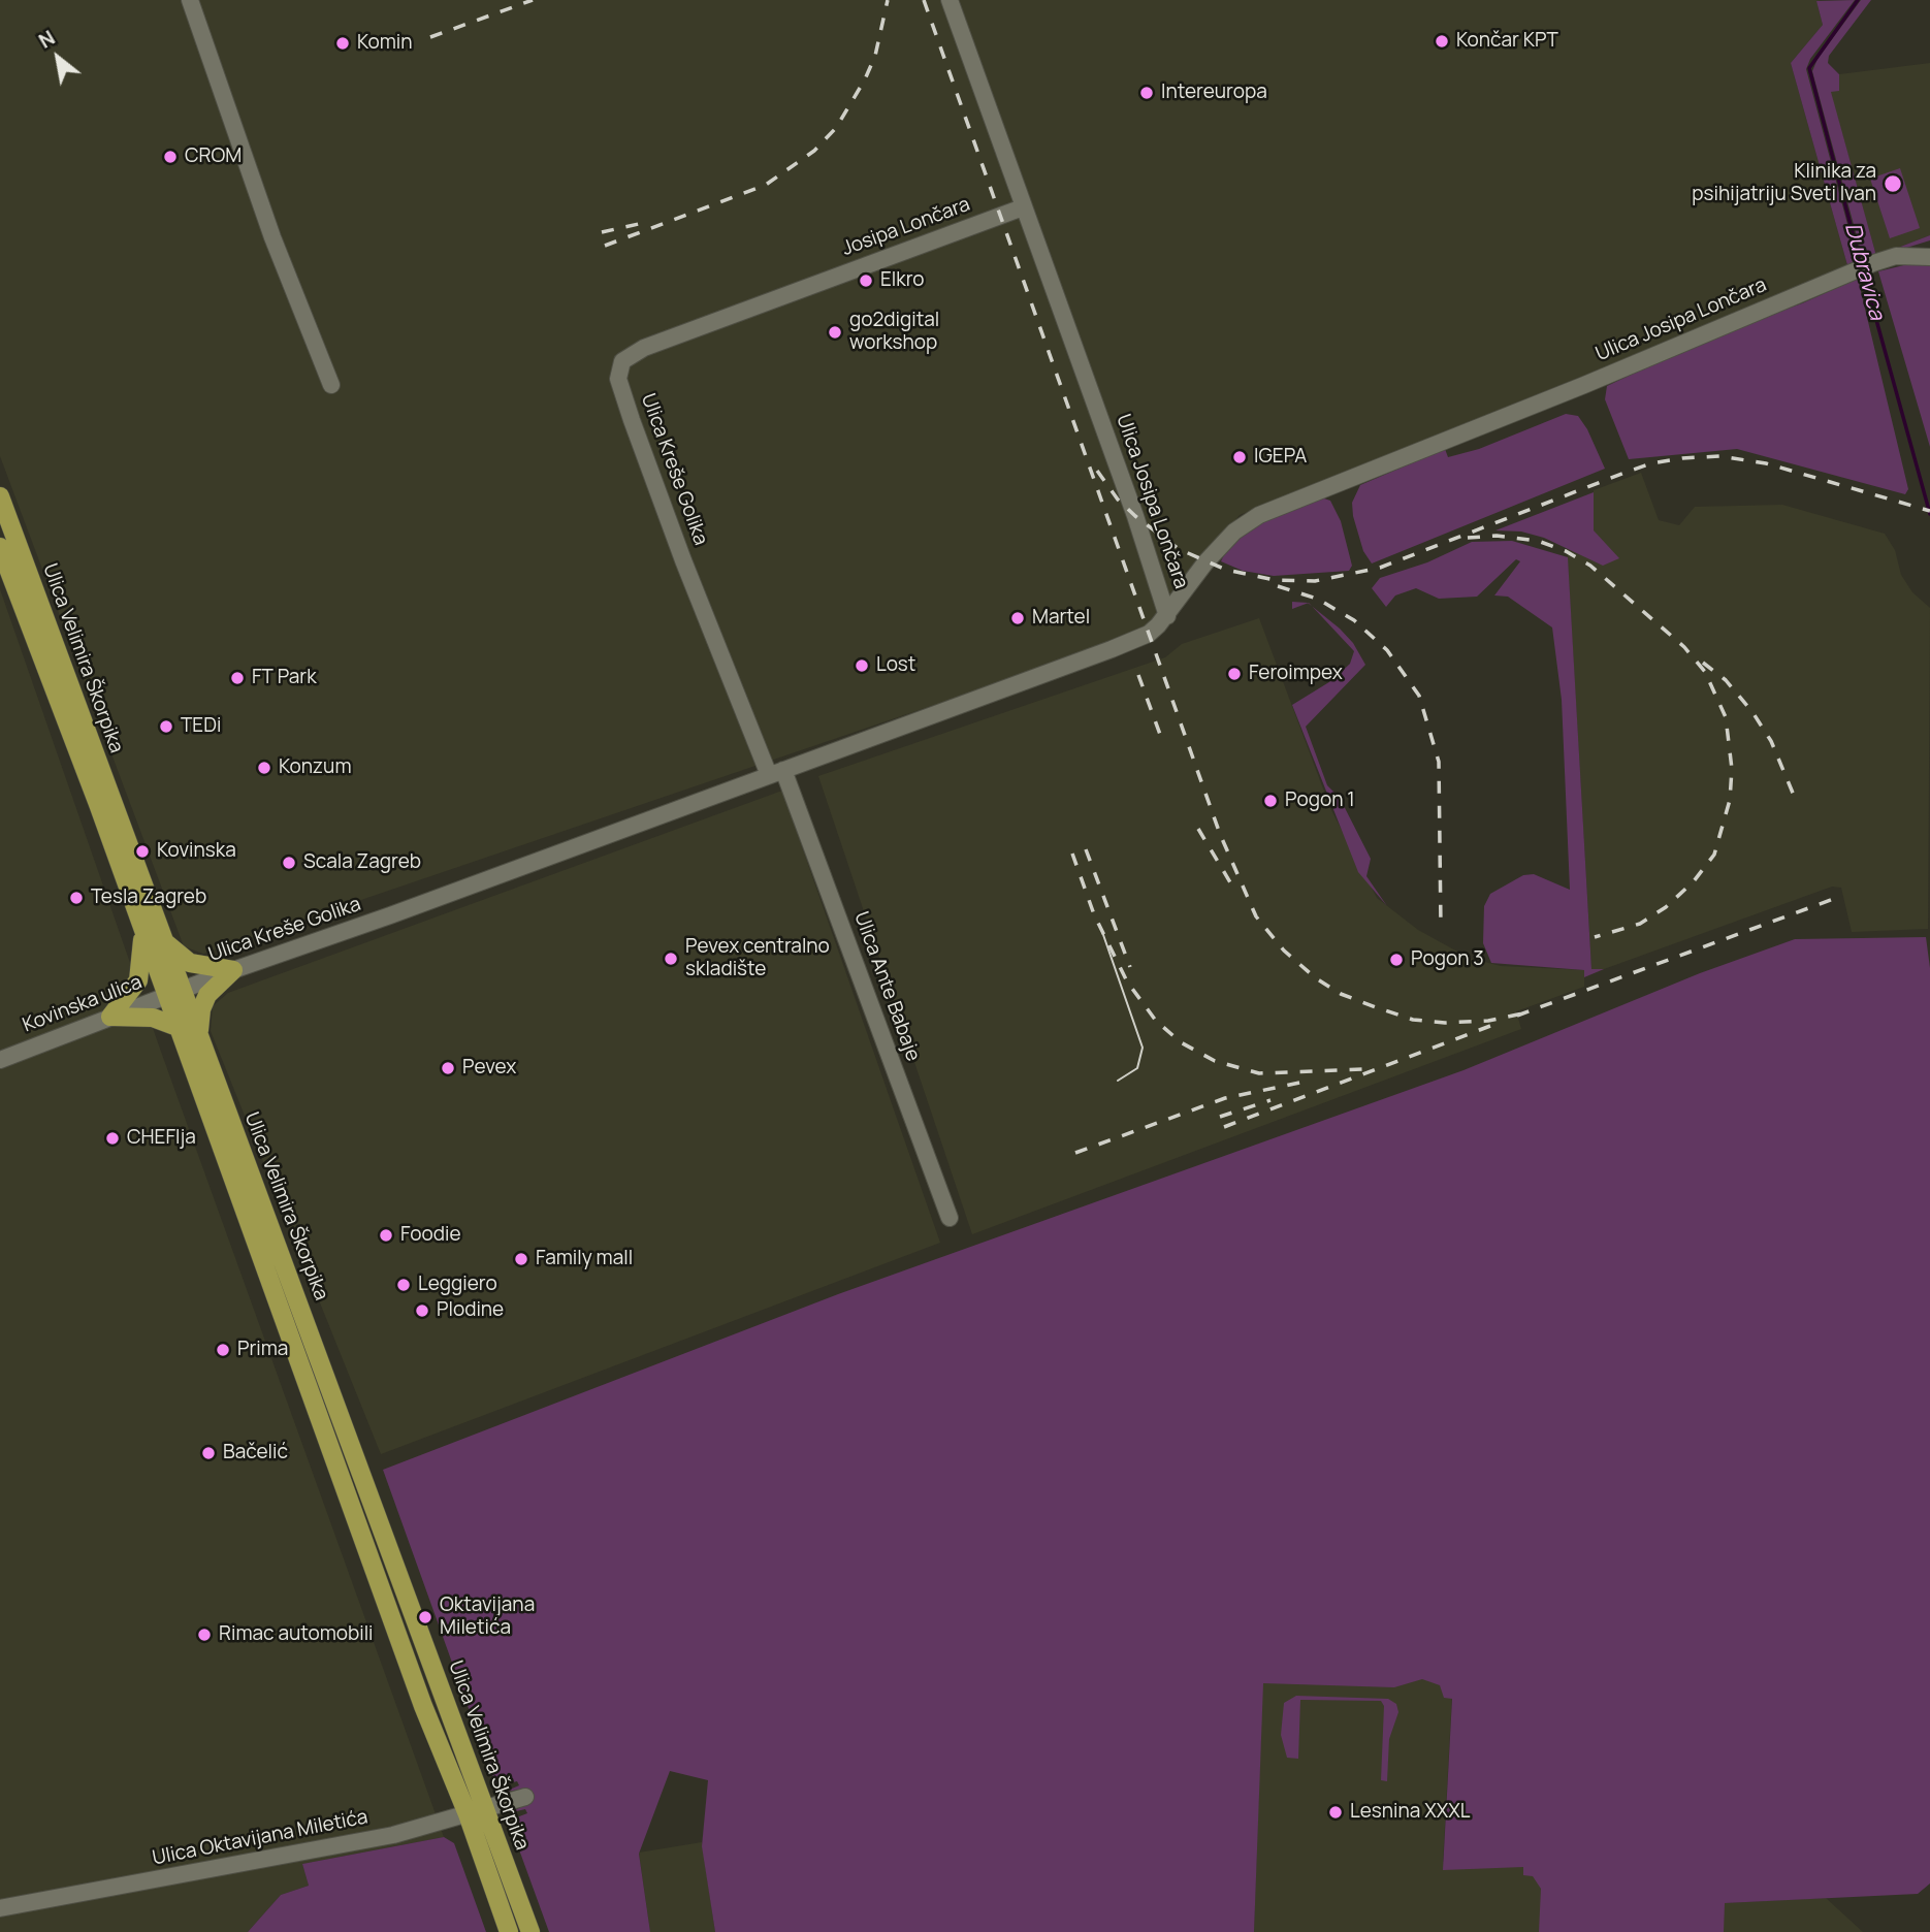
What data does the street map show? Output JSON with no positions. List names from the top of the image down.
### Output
{
  "streets": {
    "main road": ["Ulica Velimira Škorpika"],
    "street": [
      "Josipa Lončara",
      "Ulica Josipa Lončara",
      "Ulica Kreše Golika",
      "Ulica Ante Babaje",
      "Kovinska ulica",
      "Ulica Oktavijana Miletića"
    ]
  },
  "crossings": [
    ["Josipa Lončara", "Ulica Josipa Lončara"],
    ["Josipa Lončara", "Ulica Kreše Golika"],
    ["Ulica Josipa Lončara", "Ulica Kreše Golika"],
    ["Ulica Kreše Golika", "Ulica Velimira Škorpika"],
    ["Ulica Kreše Golika", "Ulica Ante Babaje"],
    ["Ulica Kreše Golika", "Kovinska ulica"],
    ["Ulica Velimira Škorpika", "Kovinska ulica"],
    ["Ulica Velimira Škorpika", "Ulica Oktavijana Miletića"]
  ],
  "water": ["Dubravica"],
  "places": [
    "Končar KPT",
    "Komin",
    "Intereuropa",
    "CROM",
    "Klinika za psihijatriju Sveti Ivan",
    "Elkro",
    "go2digital workshop",
    "IGEPA",
    "Martel",
    "Lost",
    "Feroimpex",
    "FT Park",
    "TEDi",
    "Konzum",
    "Pogon 1",
    "Kovinska",
    "Scala Zagreb",
    "Tesla Zagreb",
    "Pevex centralno skladište",
    "Pogon 3",
    "Pevex",
    "CHEFlja",
    "Foodie",
    "Family mall",
    "Leggiero",
    "Plodine",
    "Prima",
    "Bačelić",
    "Oktavijana Miletića",
    "Rimac automobili",
    "Lesnina XXXL"
  ],
  "north": "top left"
}
